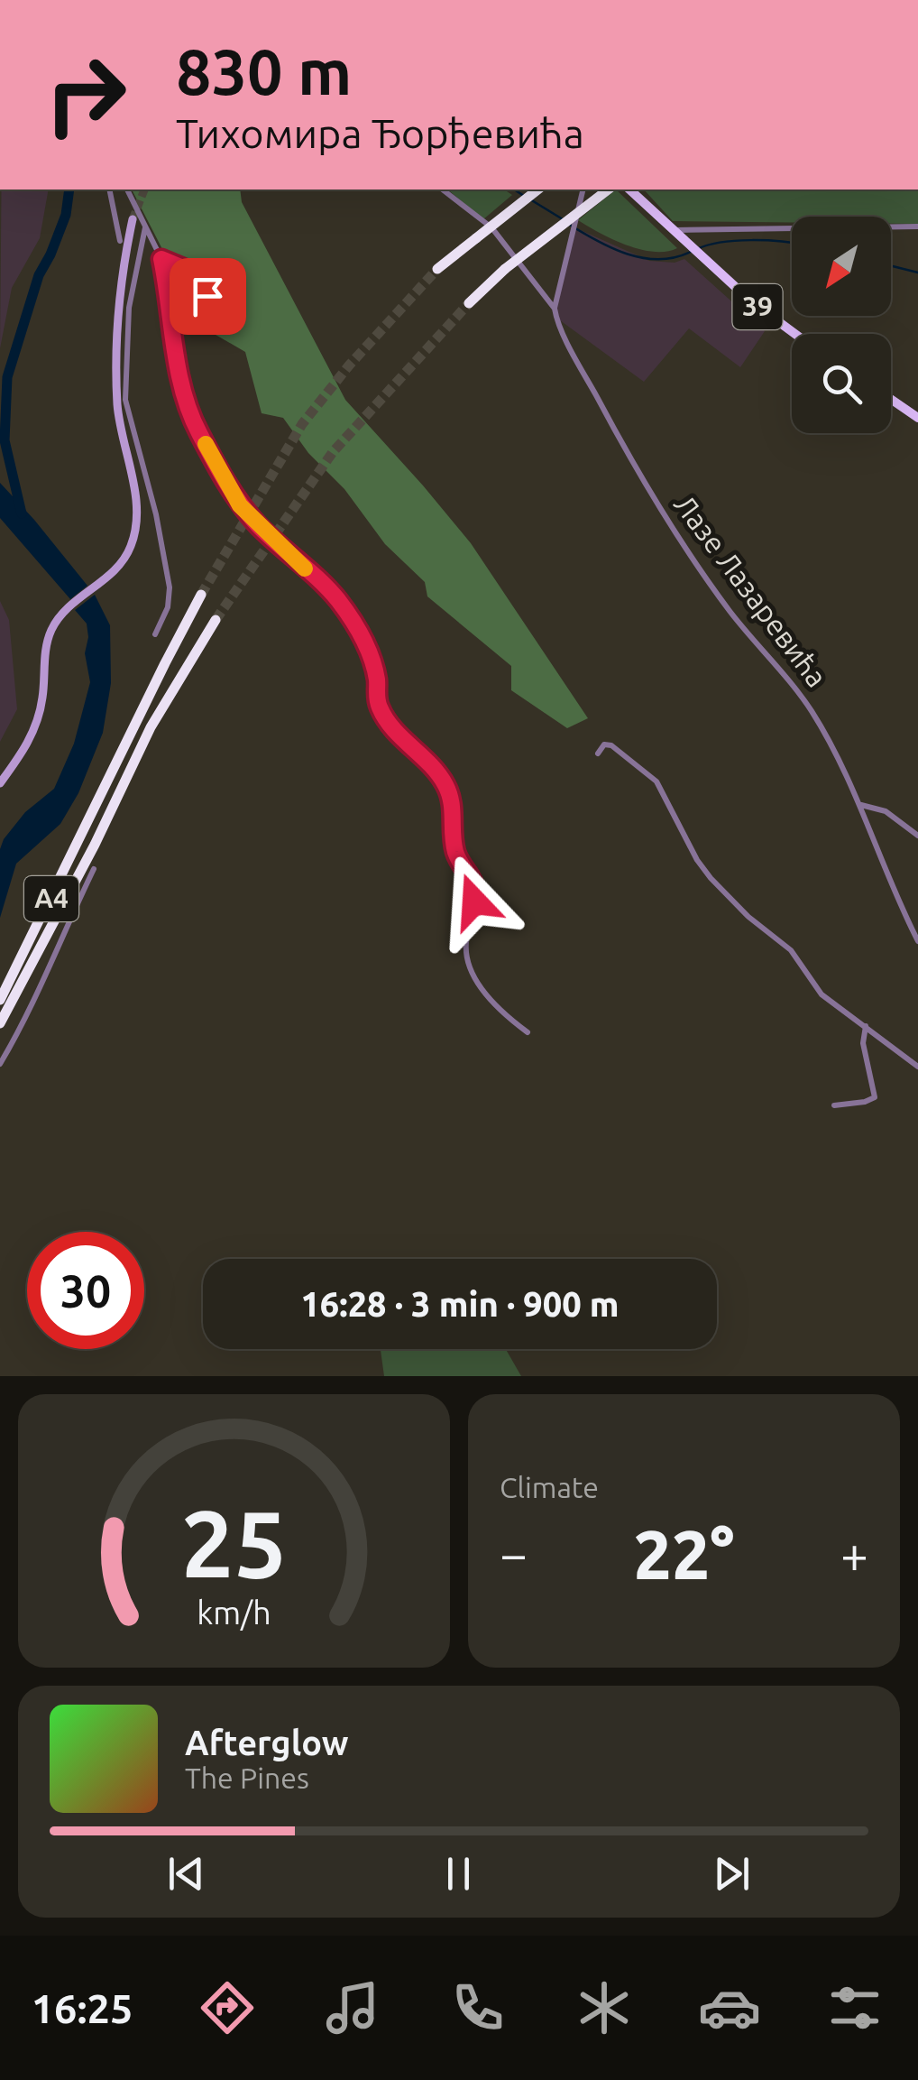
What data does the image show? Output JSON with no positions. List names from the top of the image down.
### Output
{
  "streets": {
    "highway": ["A4"],
    "main road": ["39"],
    "street": ["Лазе Лазаревића"]
  },
  "north": "bottom left",
  "page": {
    "turn": ["830 m", "Тихомира Ђорђевића"],
    "limit": "30",
    "trip": "16:28 · 3 min · 900 m",
    "tile": "Climate",
    "heat": ["−", "22°", "+"],
    "song": ["Afterglow", "The Pines"],
    "tabs": "16:25",
    "gauge": ["25", "km/h"]
  }
}
